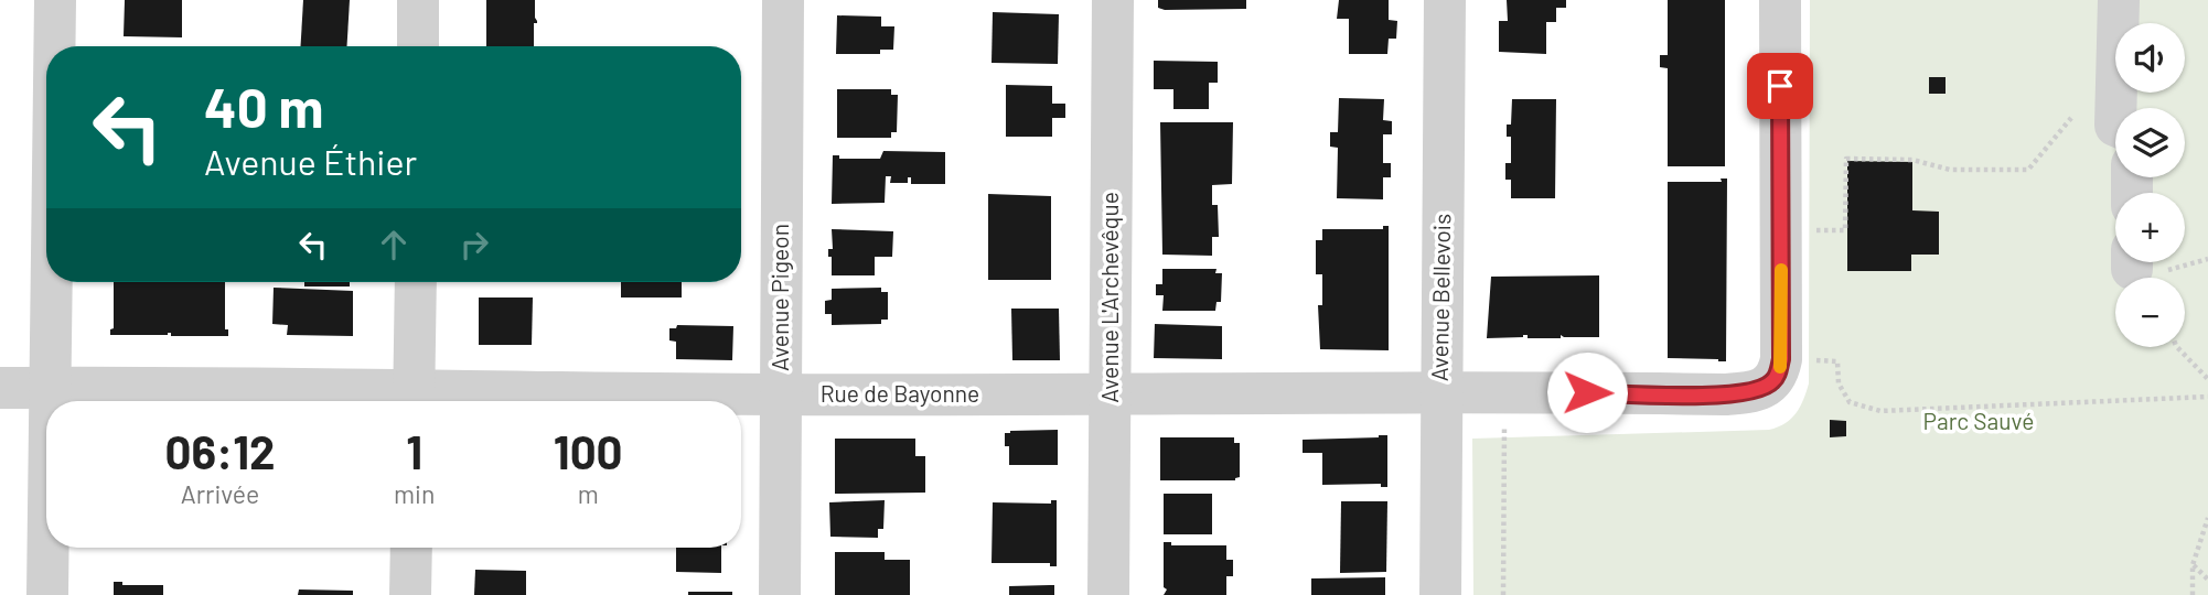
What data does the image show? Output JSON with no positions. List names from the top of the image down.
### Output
{
  "streets": {
    "street": [
      "Avenue Pigeon",
      "Avenue L'Archevêque",
      "Avenue Bellevois",
      "Rue de Bayonne"
    ]
  },
  "crossings": [
    ["Avenue Pigeon", "Rue de Bayonne"],
    ["Avenue L'Archevêque", "Rue de Bayonne"],
    ["Avenue Bellevois", "Rue de Bayonne"]
  ],
  "parks": ["Parc Sauvé"],
  "page": {
    "map_buttons": ["+", "−"],
    "turn": ["40 m", "Avenue Éthier"],
    "eta": [
      "06:12",
      "Arrivée",
      "1",
      "min",
      "100",
      "m"
    ]
  }
}
